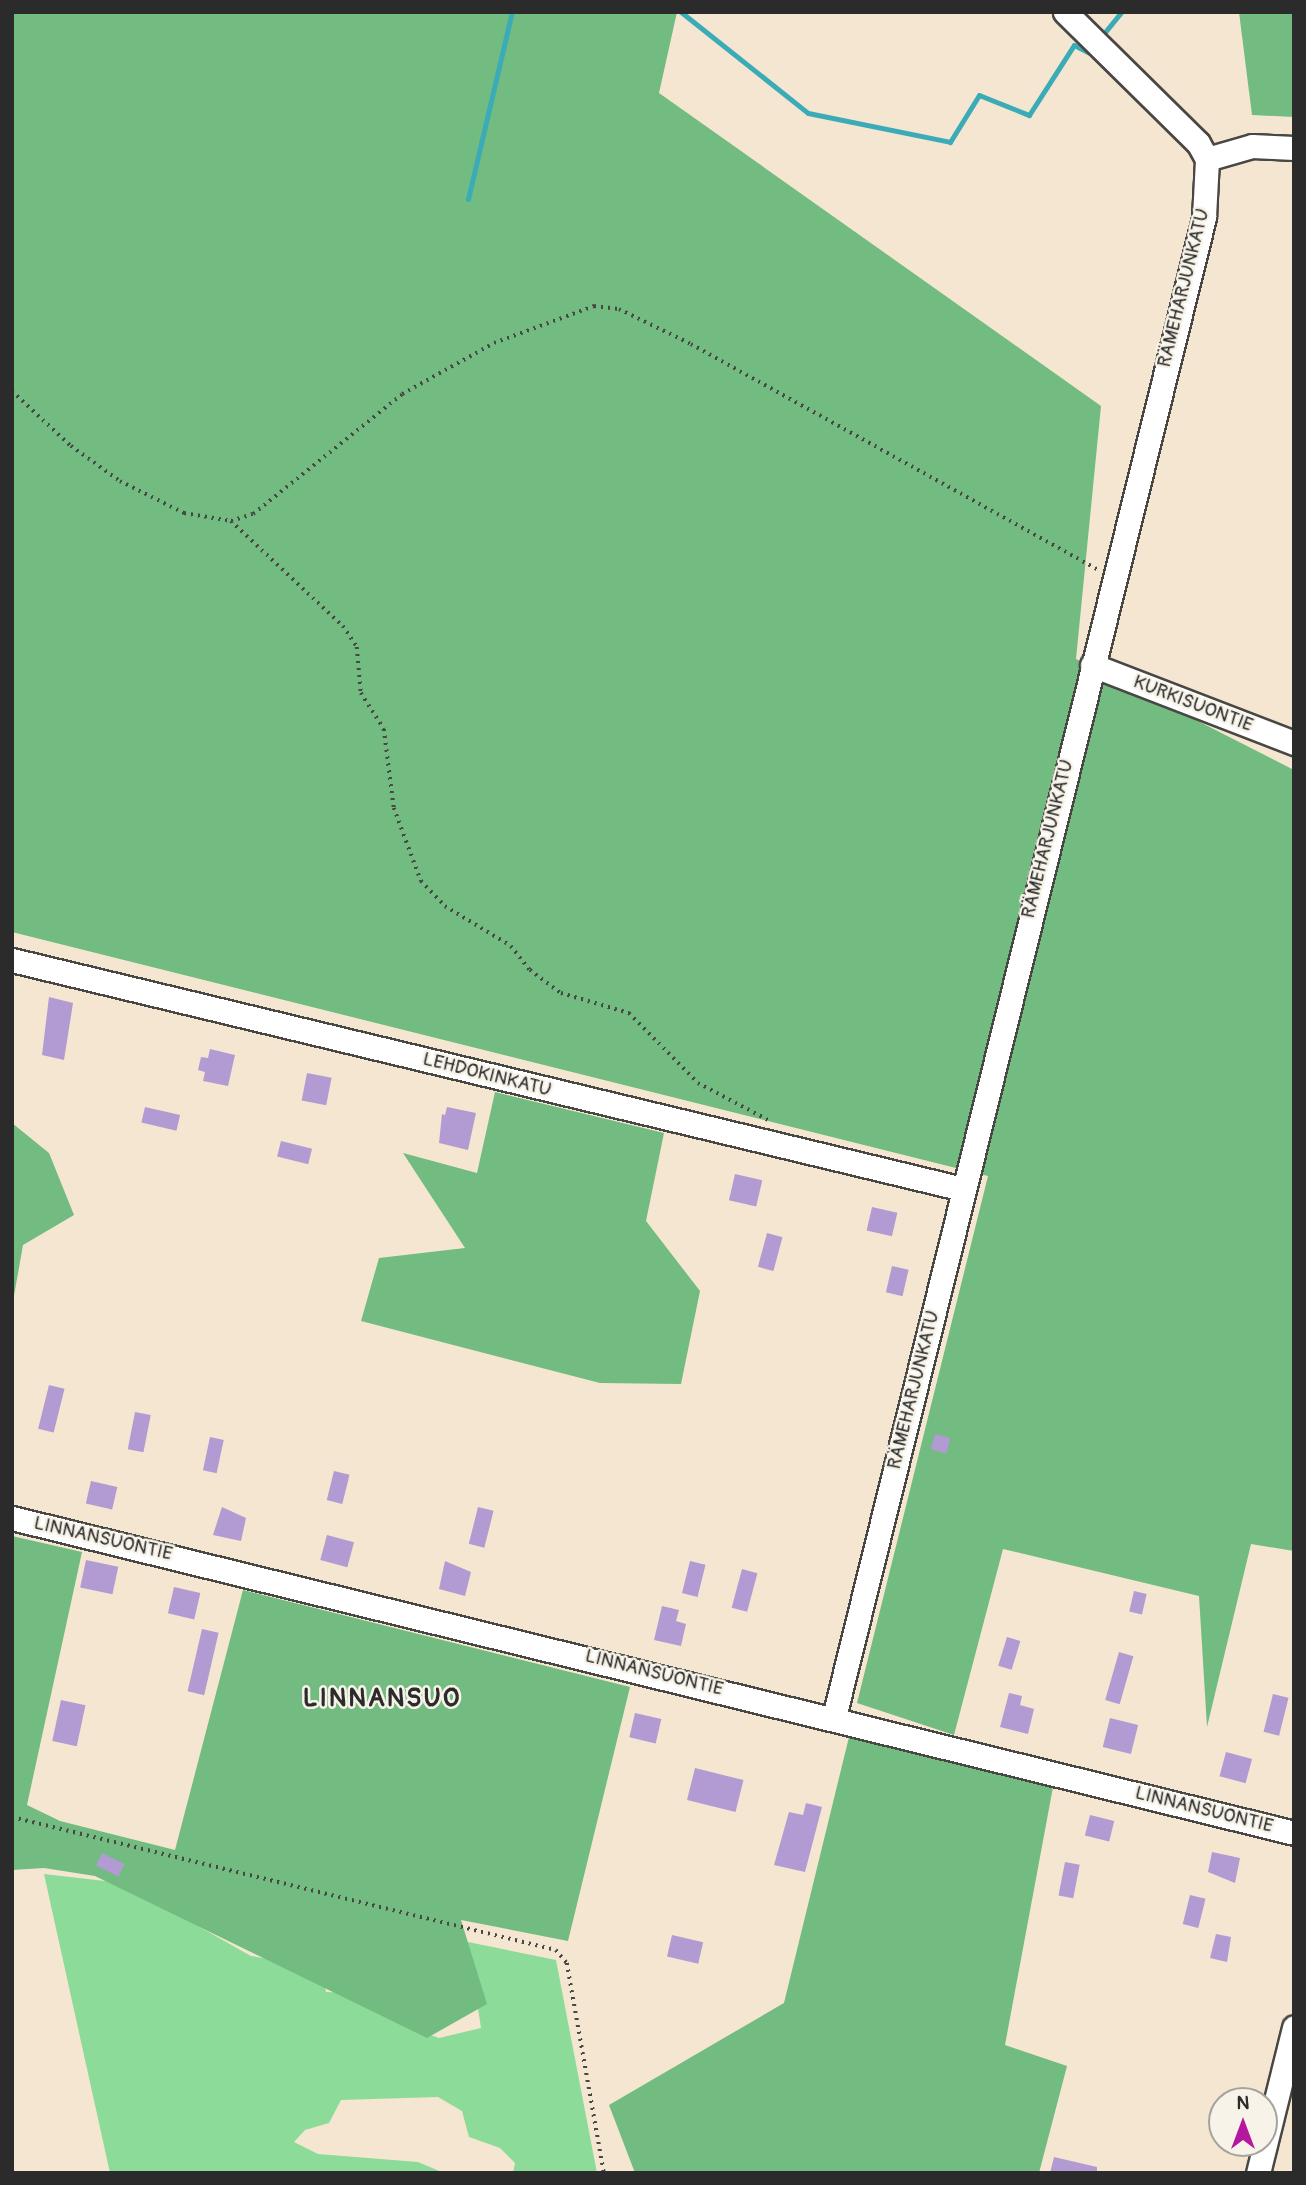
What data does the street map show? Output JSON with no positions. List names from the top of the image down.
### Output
{
  "streets": {
    "street": [
      "RÄMEHARJUNKATU",
      "KURKISUONTIE",
      "LEHDOKINKATU",
      "LINNANSUONTIE"
    ]
  },
  "crossings": [
    ["RÄMEHARJUNKATU", "KURKISUONTIE"],
    ["RÄMEHARJUNKATU", "LEHDOKINKATU"],
    ["RÄMEHARJUNKATU", "LINNANSUONTIE"]
  ],
  "districts": ["LINNANSUO"],
  "north": "top"
}
